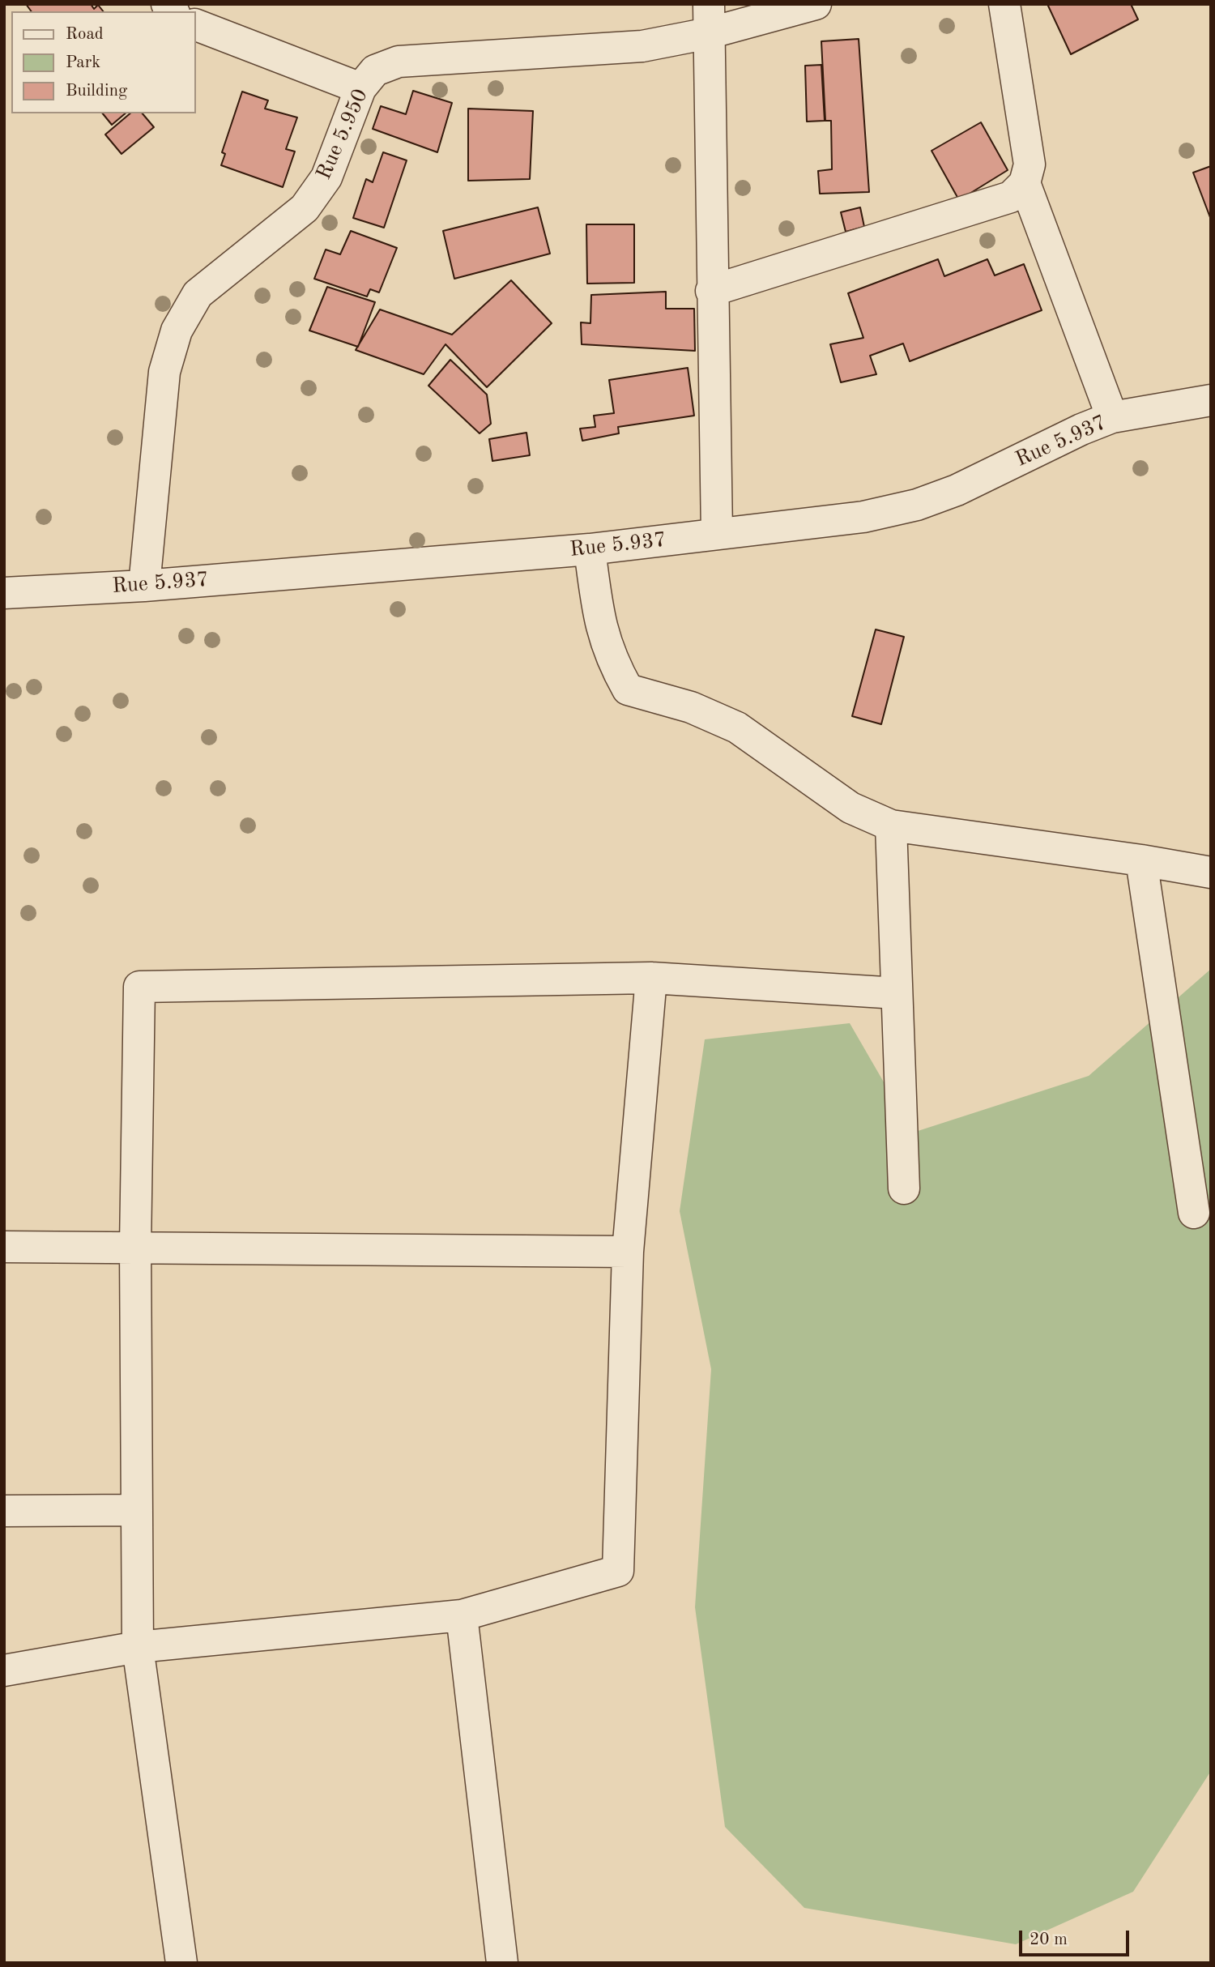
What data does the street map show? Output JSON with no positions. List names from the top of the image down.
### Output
{
  "streets": {
    "street": ["Rue 5.950", "Rue 5.937"]
  },
  "crossings": [
    ["Rue 5.950", "Rue 5.937"]
  ],
  "legend": ["Road", "Park", "Building"],
  "scale_bar": "20 m"
}
